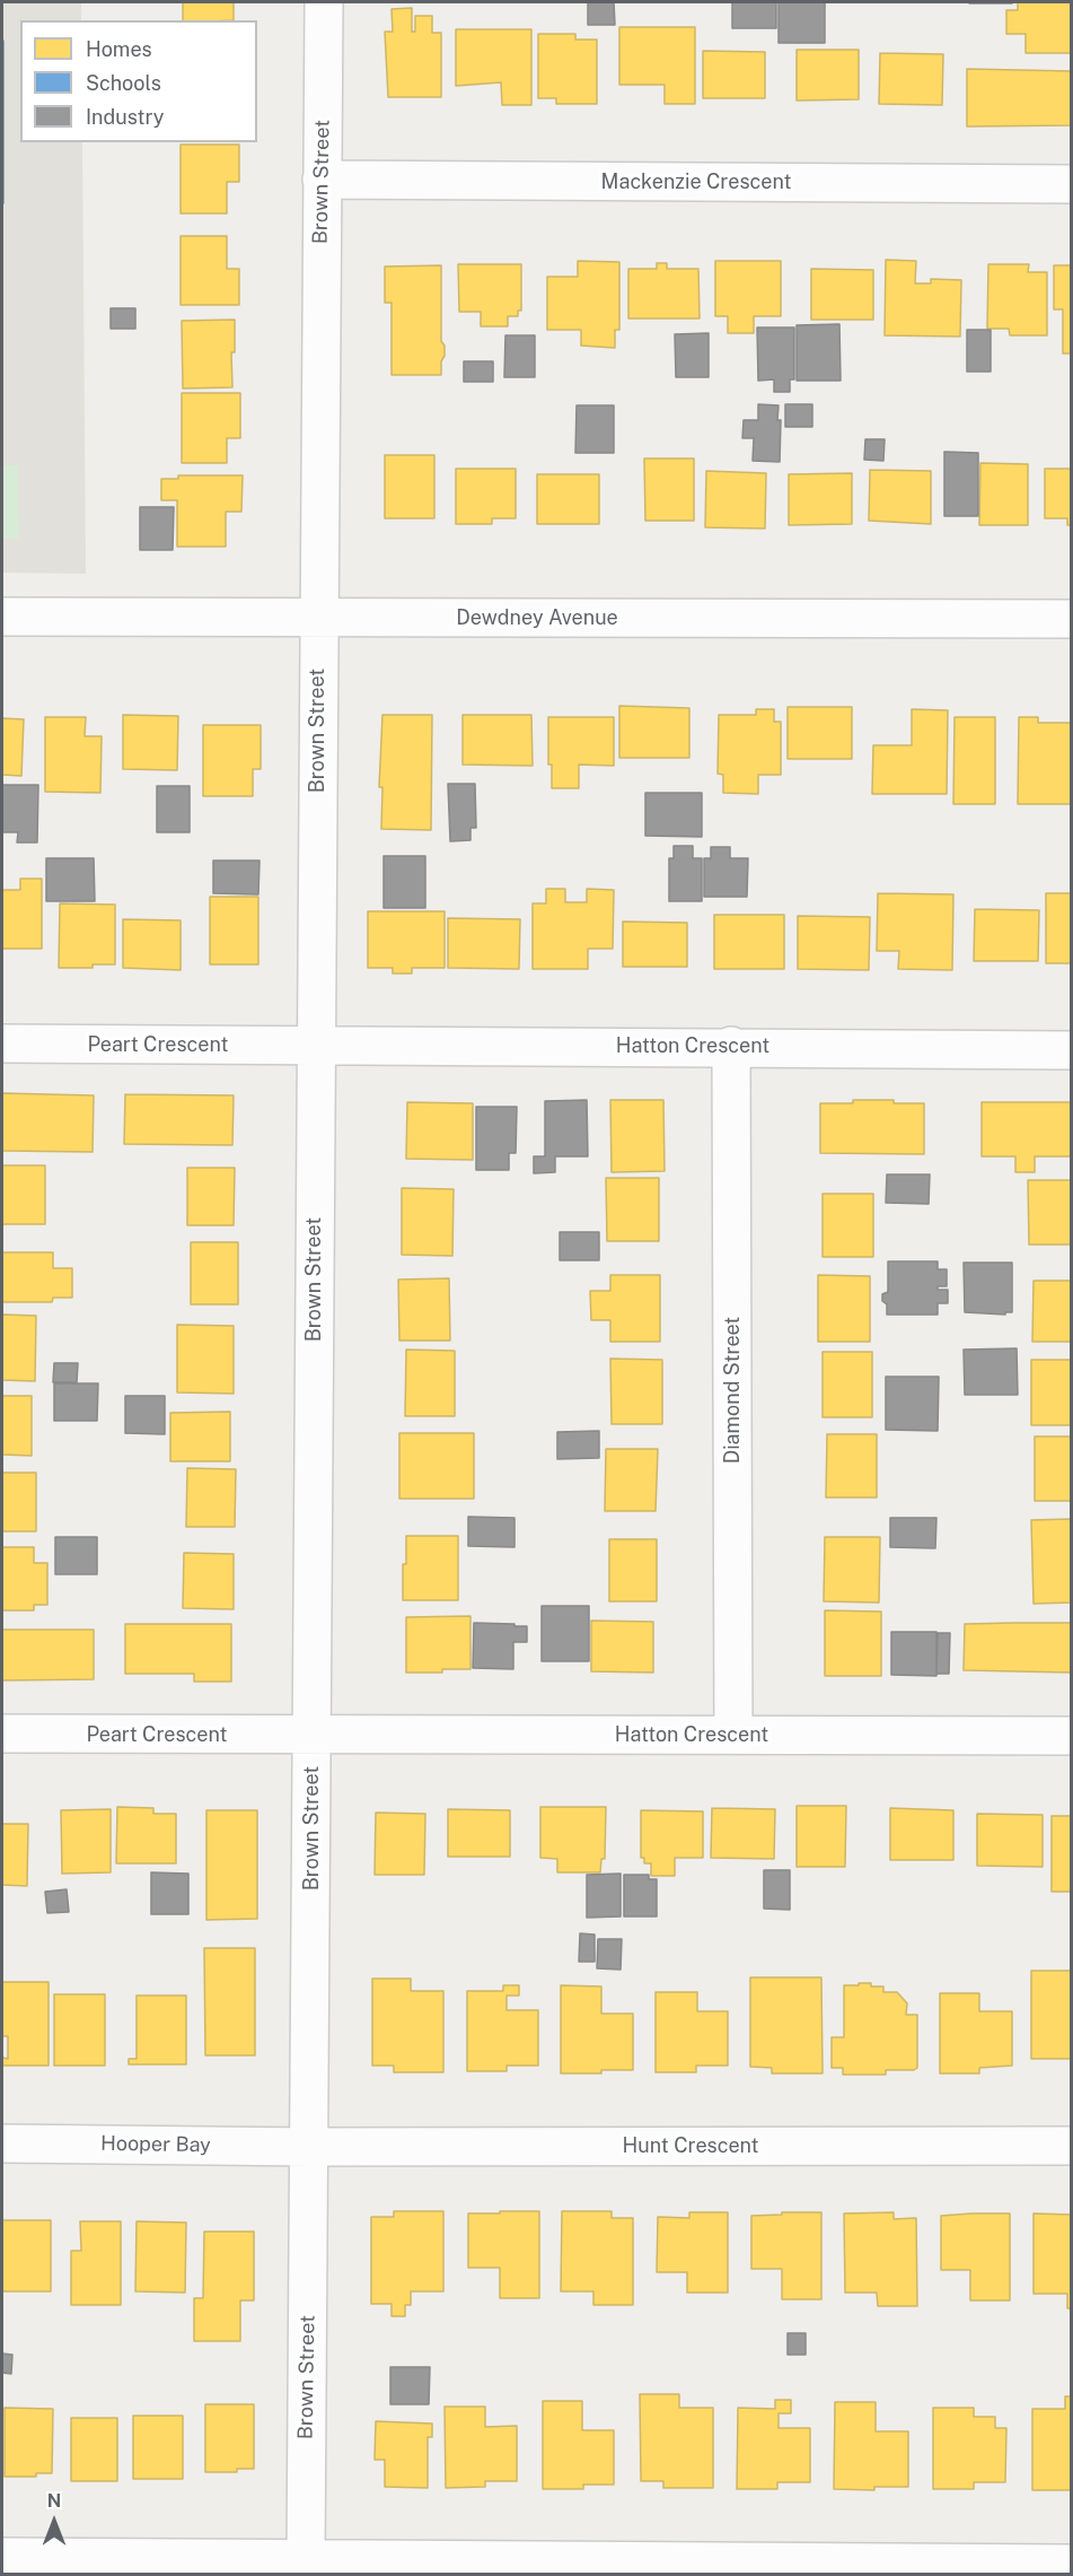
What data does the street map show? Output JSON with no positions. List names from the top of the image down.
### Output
{
  "streets": {
    "street": [
      "Brown Street",
      "Mackenzie Crescent",
      "Dewdney Avenue",
      "Peart Crescent",
      "Hatton Crescent",
      "Diamond Street",
      "Hooper Bay",
      "Hunt Crescent"
    ]
  },
  "crossings": [
    ["Brown Street", "Mackenzie Crescent"],
    ["Brown Street", "Dewdney Avenue"],
    ["Brown Street", "Peart Crescent"],
    ["Brown Street", "Hatton Crescent"],
    ["Brown Street", "Hooper Bay"],
    ["Brown Street", "Hunt Crescent"],
    ["Peart Crescent", "Hatton Crescent"],
    ["Hatton Crescent", "Diamond Street"],
    ["Hooper Bay", "Hunt Crescent"]
  ],
  "legend": ["Homes", "Schools", "Industry"],
  "north": "top"
}
